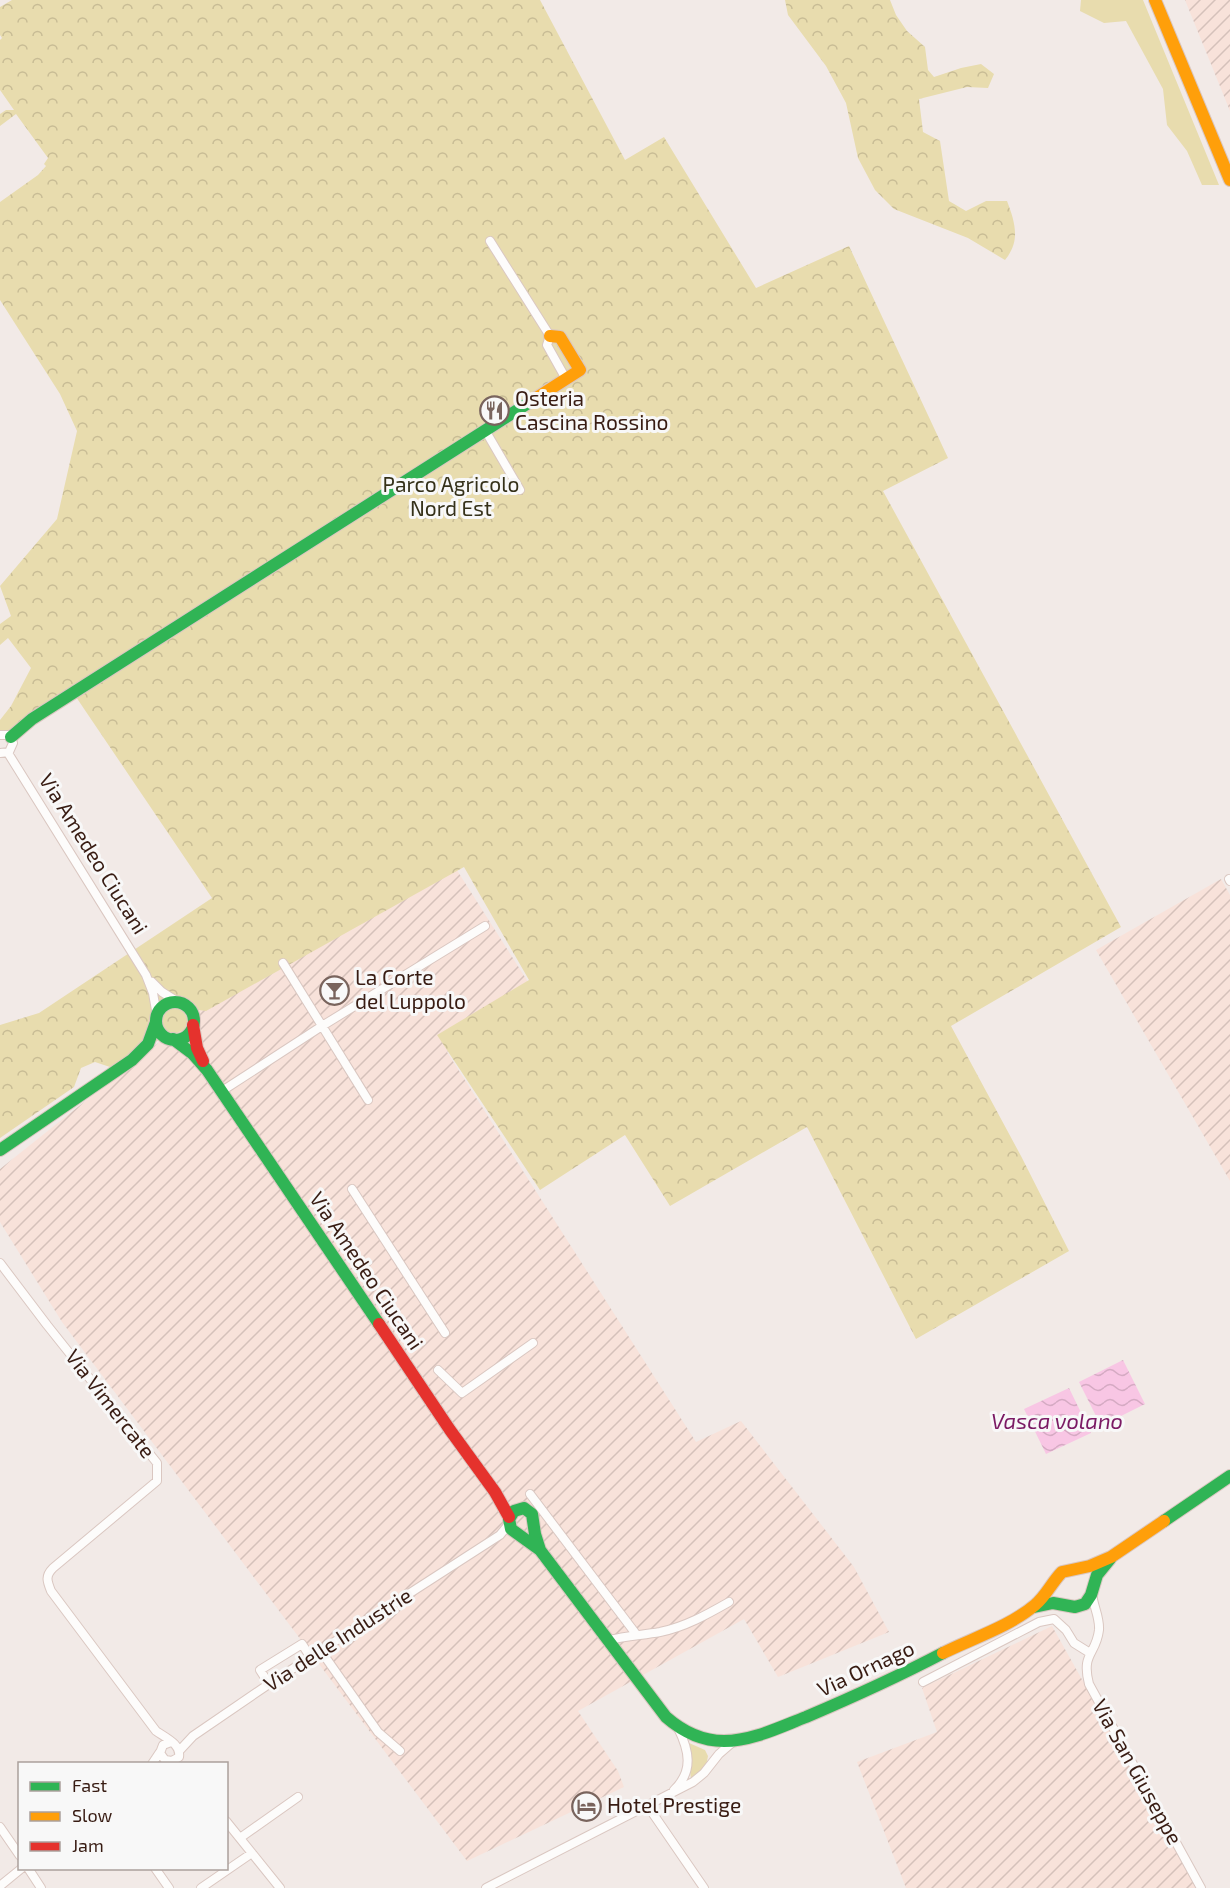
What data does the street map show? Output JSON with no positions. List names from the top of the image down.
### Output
{
  "streets": {
    "main road": ["Via Amedeo Ciucani", "Via Ornago"],
    "street": ["Via Vimercate", "Via delle Industrie", "Via San Giuseppe"]
  },
  "crossings": [
    ["Via Amedeo Ciucani", "Via delle Industrie"],
    ["Via Amedeo Ciucani", "Via Ornago"],
    ["Via Vimercate", "Via delle Industrie"]
  ],
  "water": ["Vasca volano"],
  "parks": ["Parco Agricolo Nord Est"],
  "places": {
    "restaurant": ["Osteria Cascina Rossino"],
    "bar": ["La Corte del Luppolo"],
    "hotel": ["Hotel Prestige"]
  },
  "legend": ["Fast", "Slow", "Jam"]
}
